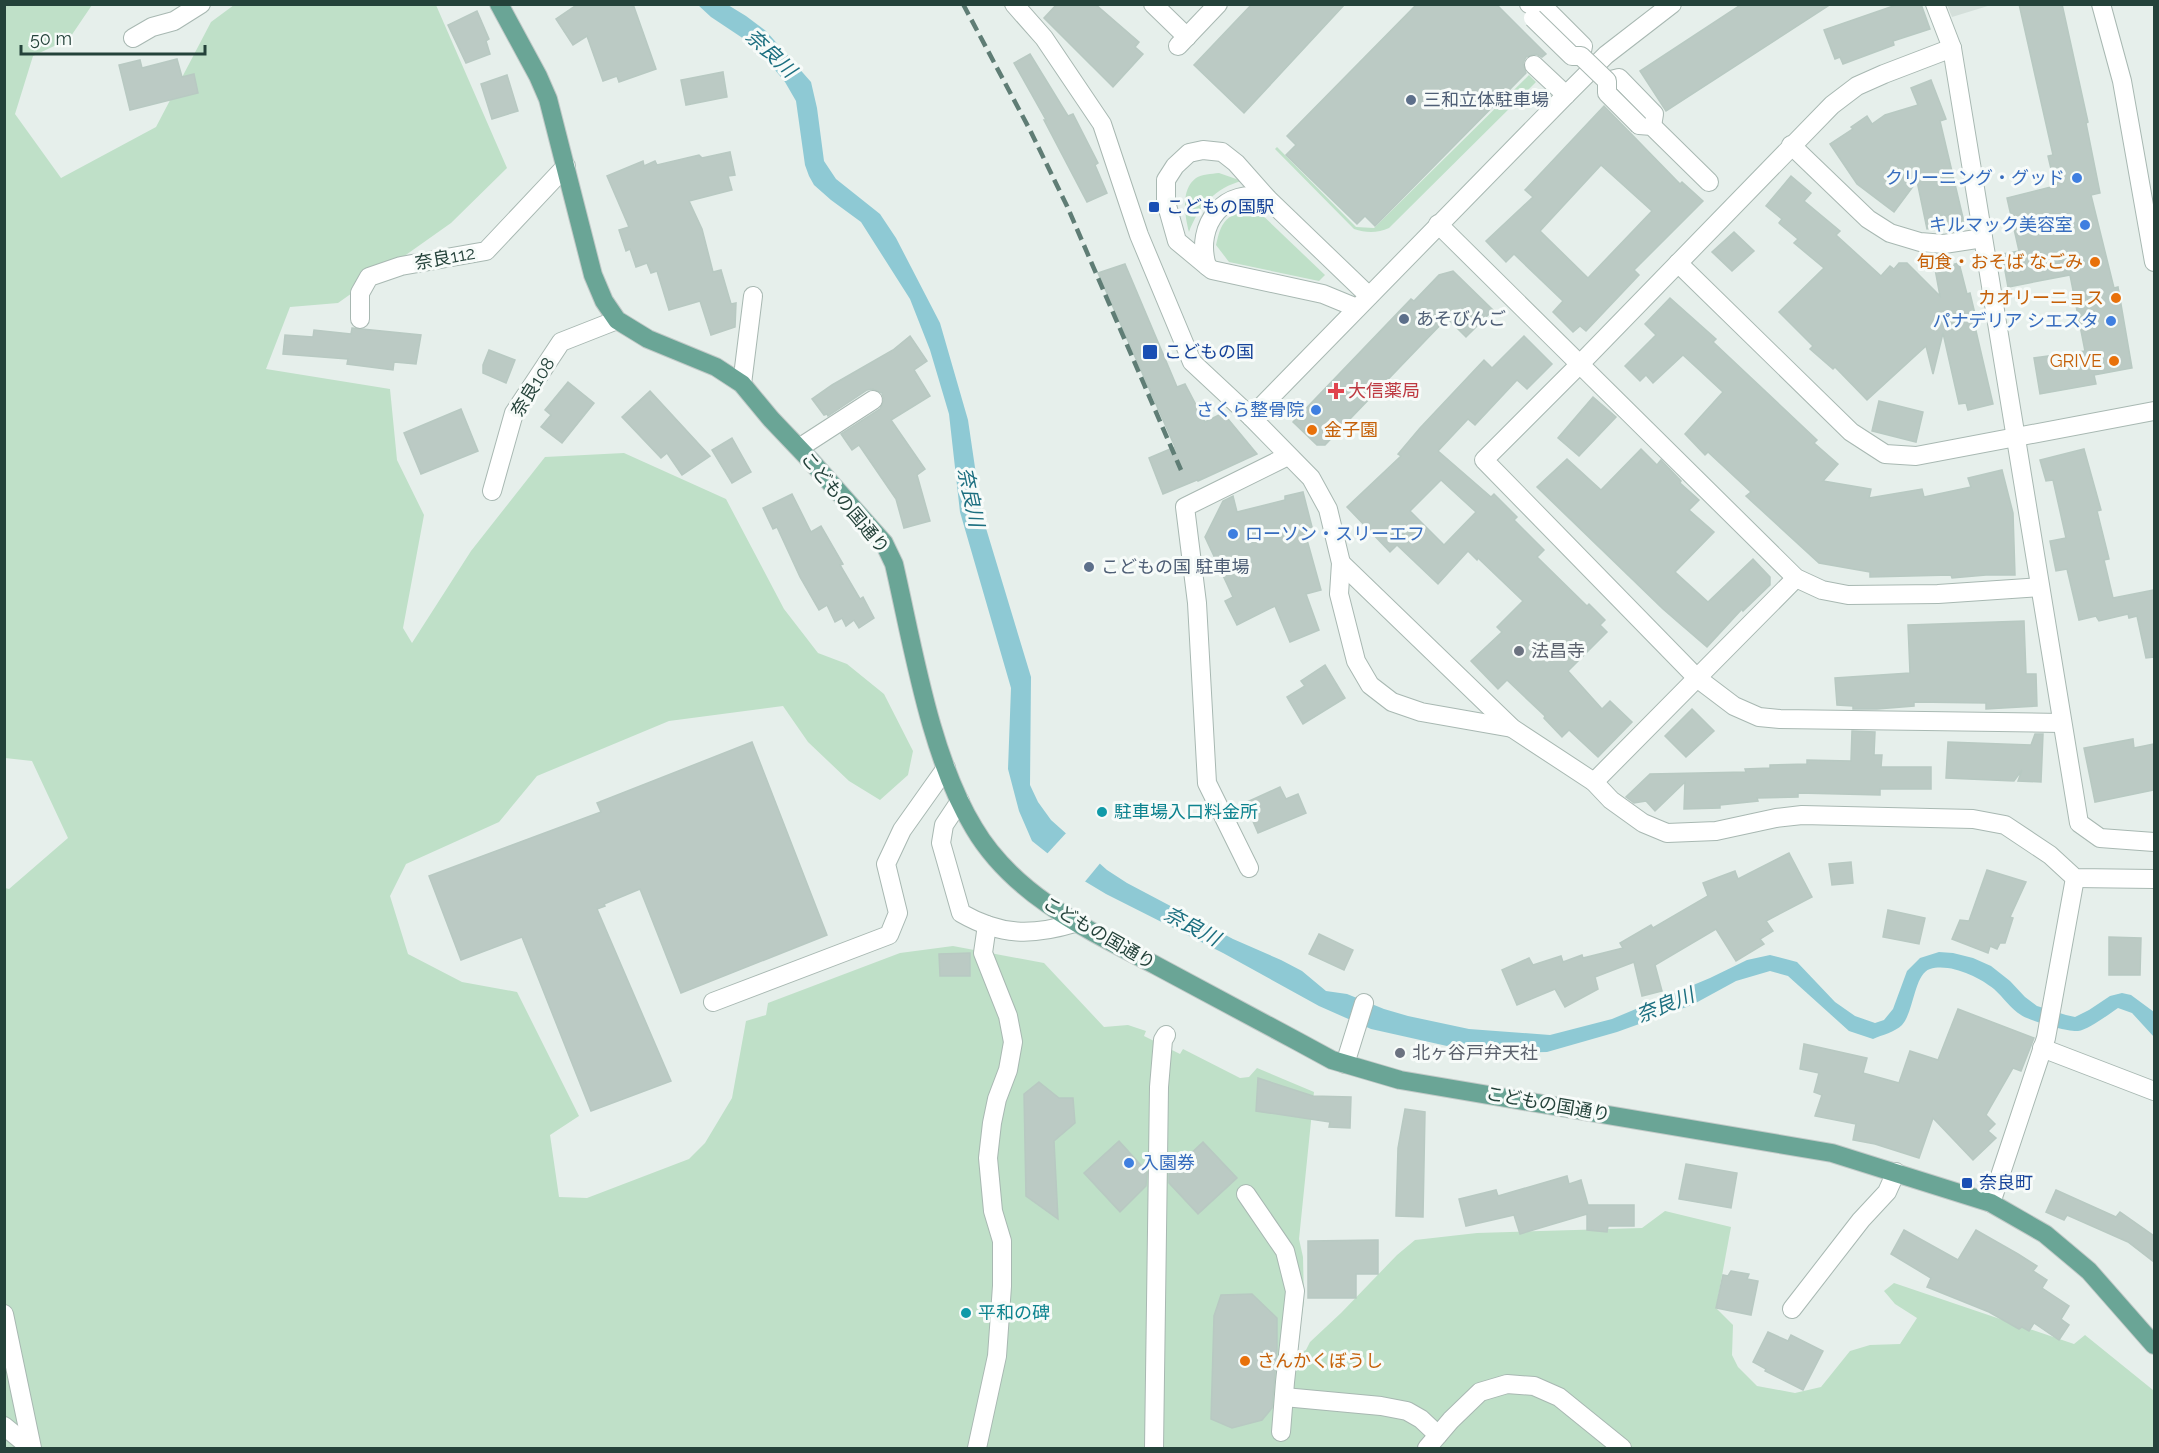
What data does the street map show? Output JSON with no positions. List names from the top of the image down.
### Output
{
  "streets": {
    "main road": ["こどもの国通り"],
    "street": ["奈良112", "奈良108"]
  },
  "crossings": [
    ["奈良112", "こどもの国通り"],
    ["奈良108", "こどもの国通り"]
  ],
  "water": ["奈良川"],
  "places": {
    "other": [
      "三和立体駐車場",
      "クリーニング・グッド",
      "キルマック美容室",
      "旬食・おそば なごみ",
      "カオリーニョス",
      "あそびんご",
      "パナデリア シエスタ",
      "GRIVE",
      "さくら整骨院",
      "金子園",
      "ローソン・スリーエフ",
      "こどもの国 駐車場",
      "法昌寺",
      "駐車場入口料金所",
      "北ヶ谷戸弁天社",
      "入園券",
      "平和の碑",
      "さんかくぼうし"
    ],
    "transit": ["こどもの国駅", "こどもの国", "奈良町"],
    "health": ["大信薬局"]
  },
  "scale_bar": "50 m"
}
